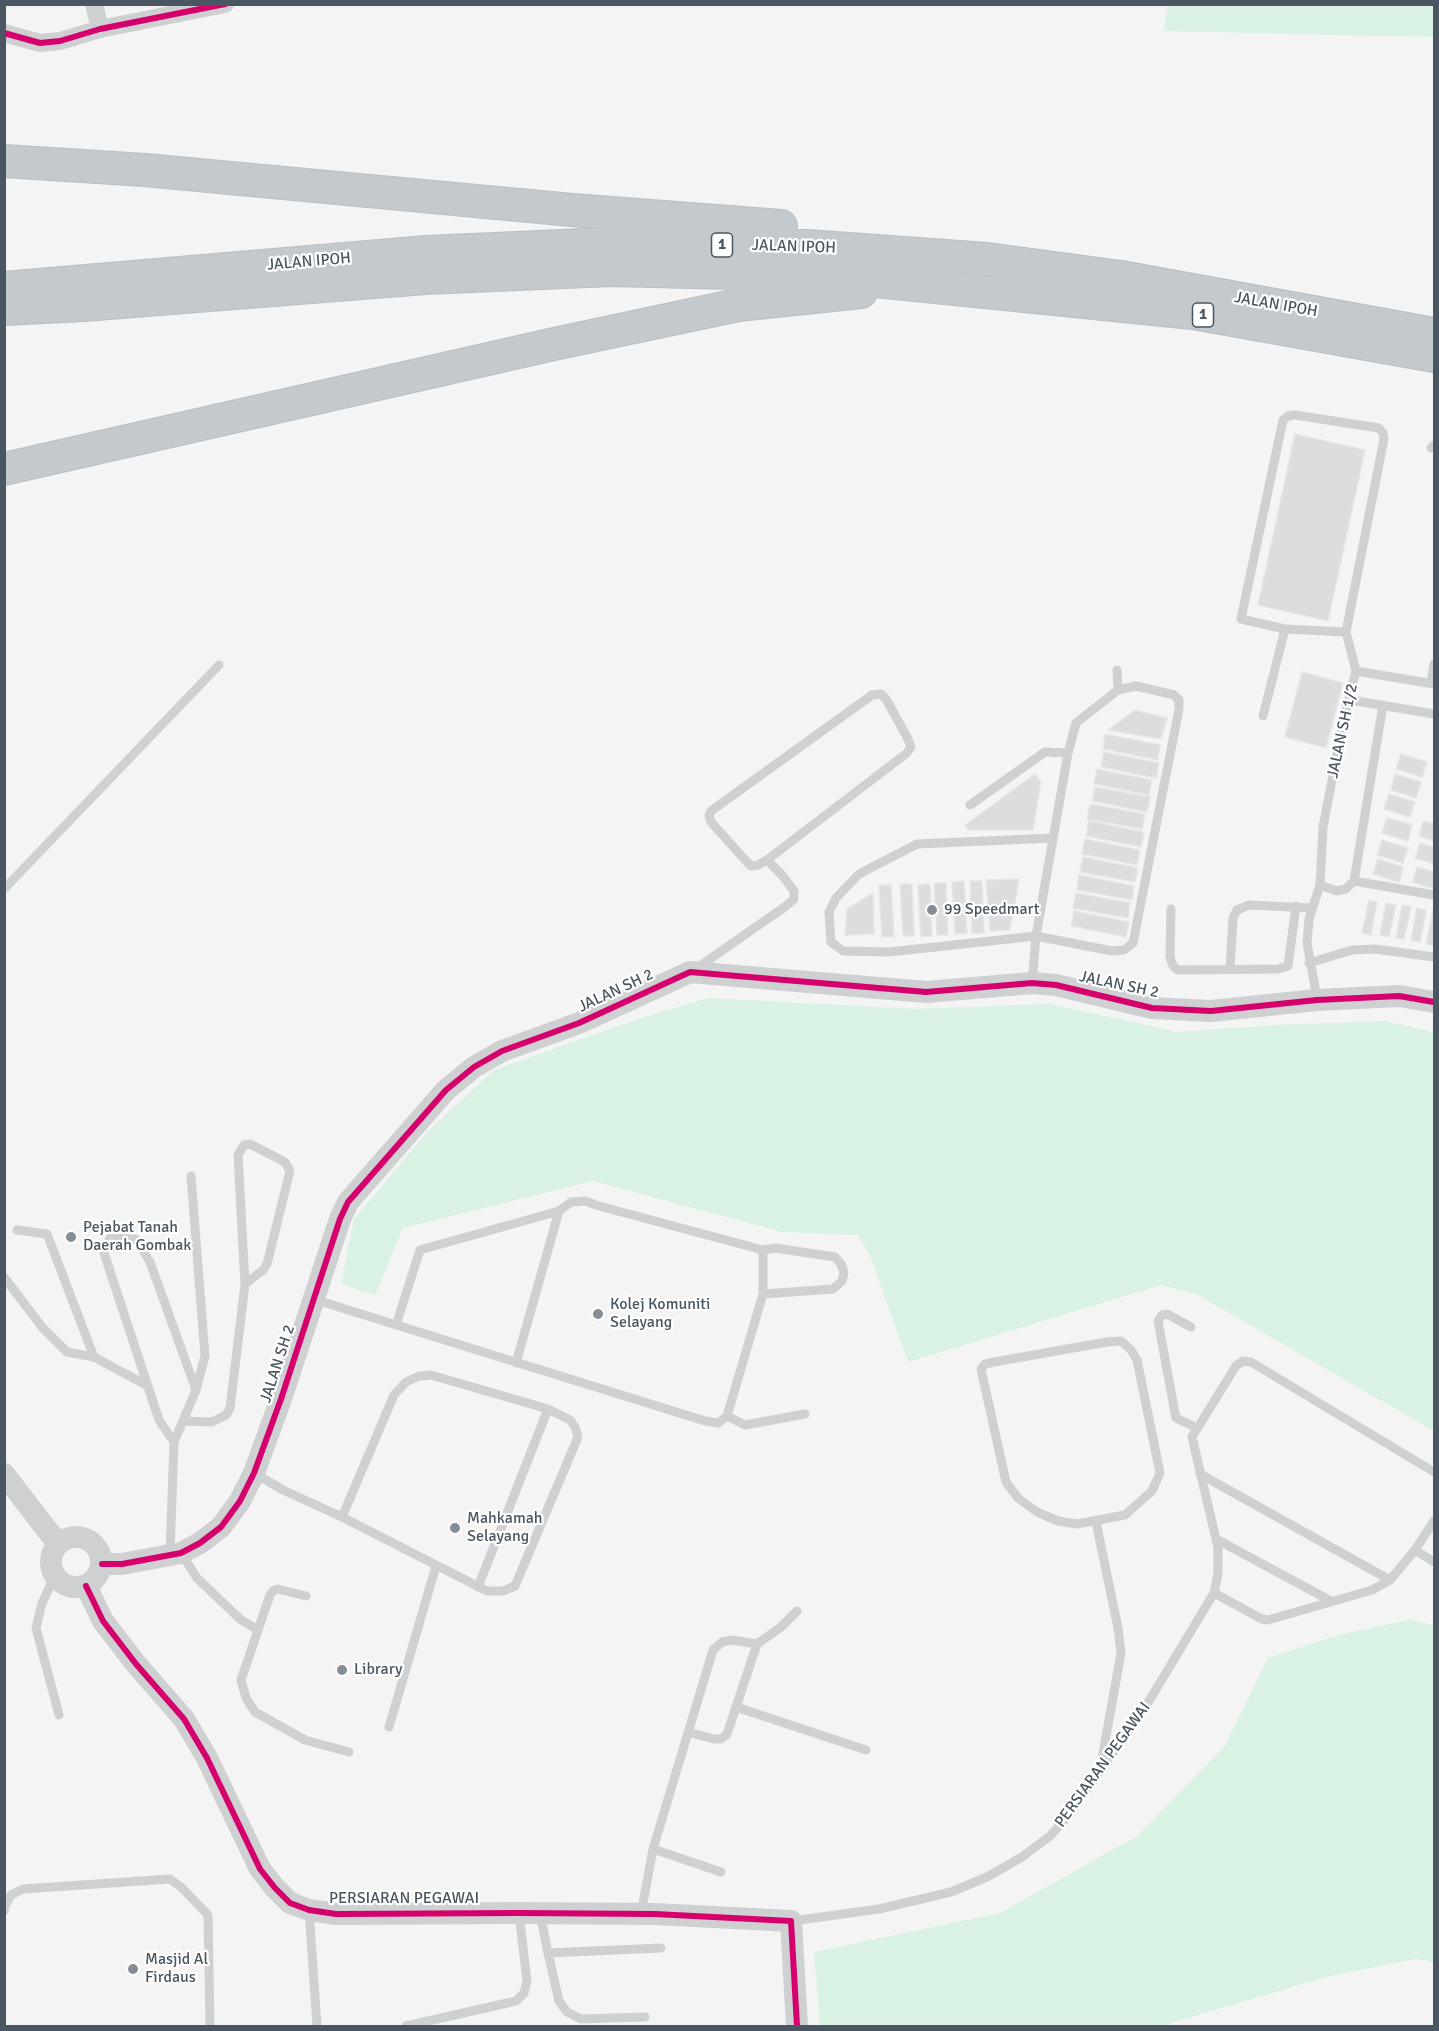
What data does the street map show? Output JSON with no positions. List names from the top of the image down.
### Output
{
  "streets": {
    "highway": ["1", "JALAN IPOH"],
    "street": ["JALAN SH 2", "PERSIARAN PEGAWAI"],
    "lane": ["JALAN SH 1/2"]
  },
  "crossings": [
    ["JALAN SH 1/2", "JALAN SH 2"],
    ["JALAN SH 2", "PERSIARAN PEGAWAI"]
  ],
  "places": [
    "99 Speedmart",
    "Pejabat Tanah Daerah Gombak",
    "Kolej Komuniti Selayang",
    "Mahkamah Selayang",
    "Library",
    "Masjid Al Firdaus"
  ]
}
